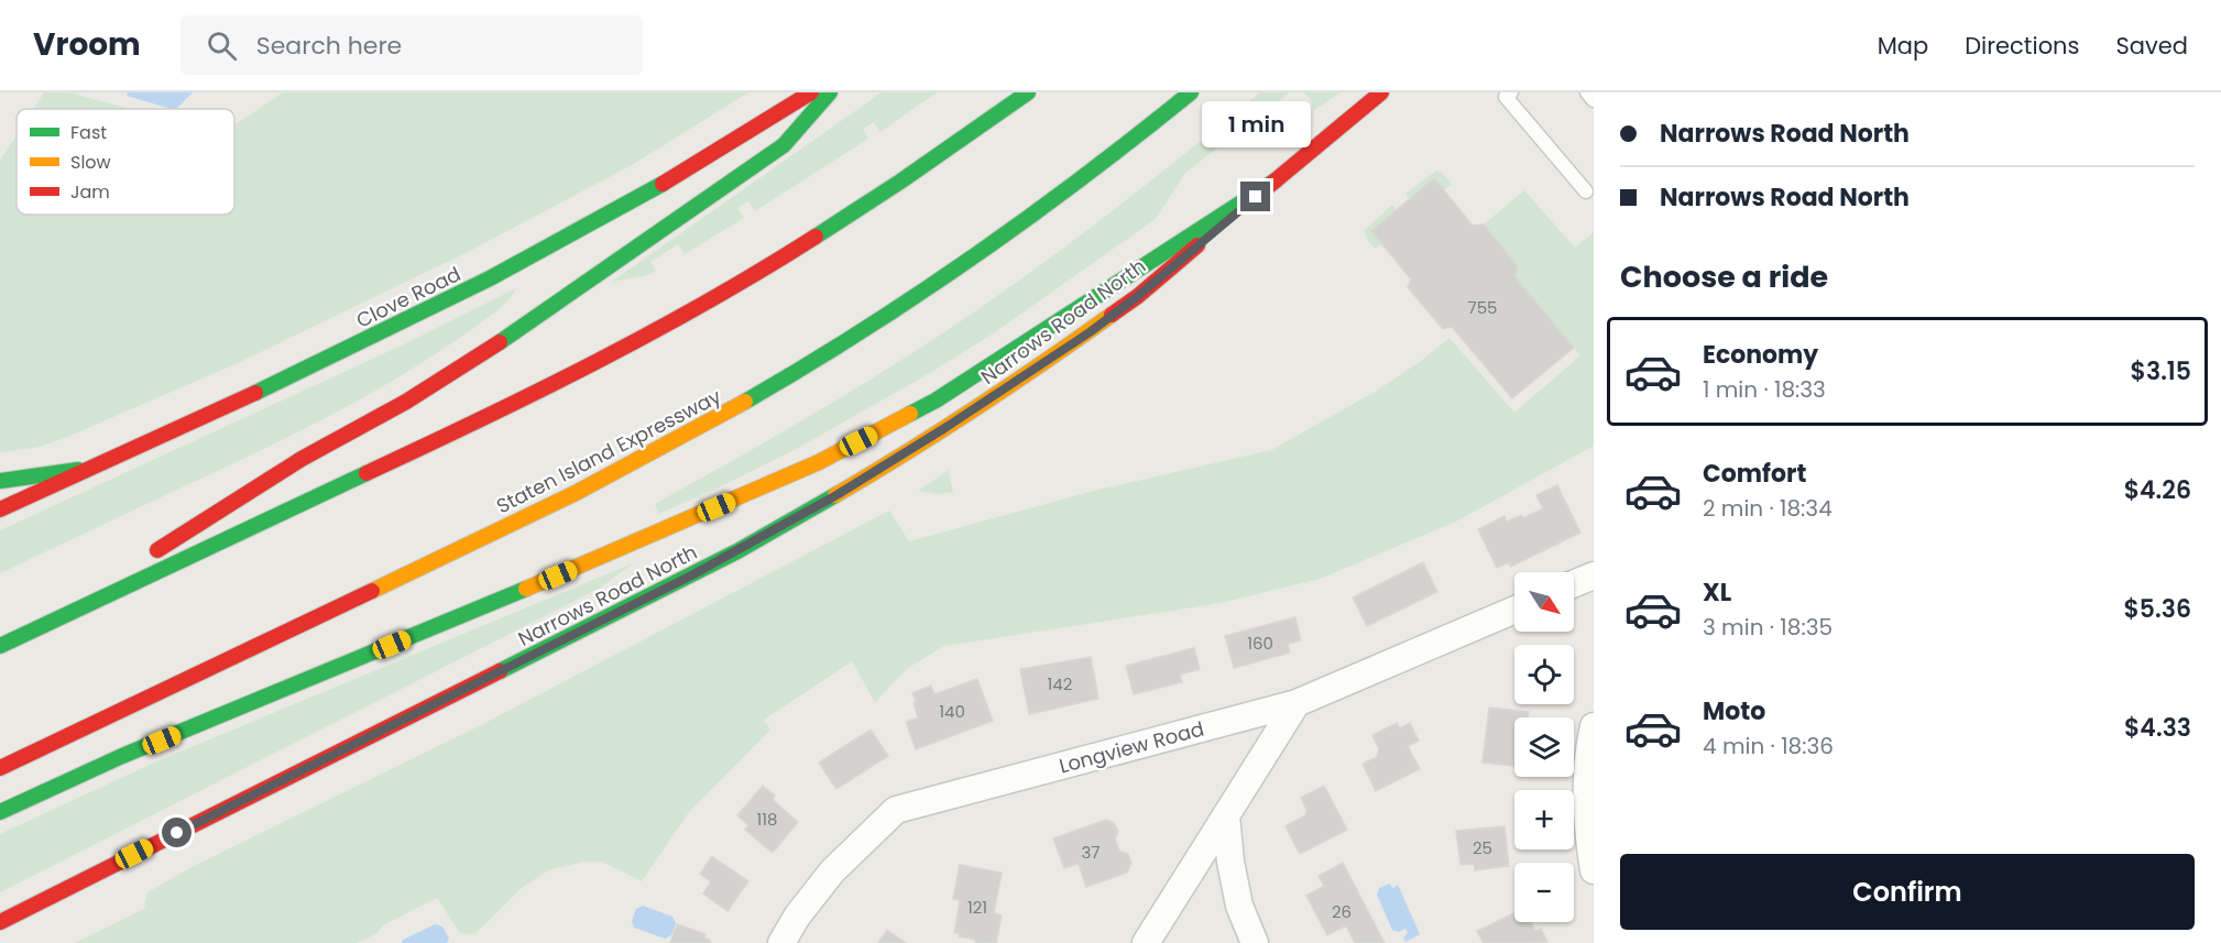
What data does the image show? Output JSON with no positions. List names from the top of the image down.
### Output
{
  "streets": {
    "main road": ["Clove Road", "Narrows Road North", "Staten Island Expressway"],
    "street": ["Longview Road"]
  },
  "house_numbers": [
    "755",
    "160",
    "142",
    "140",
    "118",
    "25",
    "37",
    "121",
    "26"
  ],
  "legend": ["Fast", "Slow", "Jam"],
  "north": "bottom right",
  "page": {
    "header": "Vroom",
    "search": "Search here",
    "nav": ["Map", "Directions", "Saved"],
    "banner": ["Narrows Road North", "Narrows Road North"],
    "bubble": "1 min",
    "heading": "Choose a ride",
    "list": [
      {
        "name": "Economy",
        "note": "1 min · 18:33",
        "value": "$3.15"
      },
      {
        "name": "Comfort",
        "note": "2 min · 18:34",
        "value": "$4.26"
      },
      {
        "name": "XL",
        "note": "3 min · 18:35",
        "value": "$5.36"
      },
      {
        "name": "Moto",
        "note": "4 min · 18:36",
        "value": "$4.33"
      }
    ],
    "map_buttons": ["+", "−"],
    "buttons": "Confirm"
  }
}
